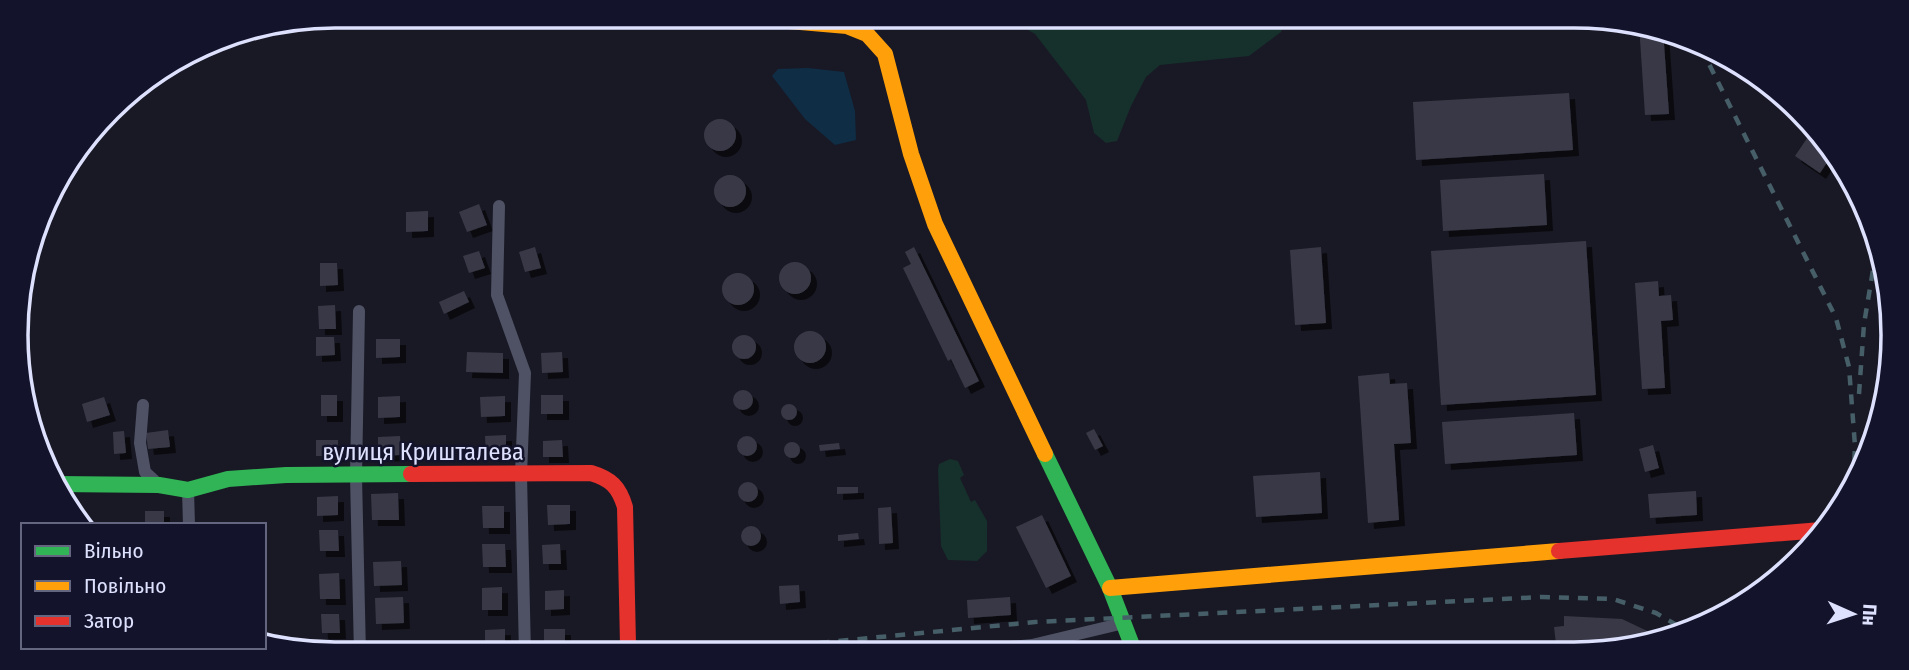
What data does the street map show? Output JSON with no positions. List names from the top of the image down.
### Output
{
  "streets": {
    "street": ["вулиця Кришталева"]
  },
  "legend": ["Вільно", "Повільно", "Затор"],
  "north": "right"
}
